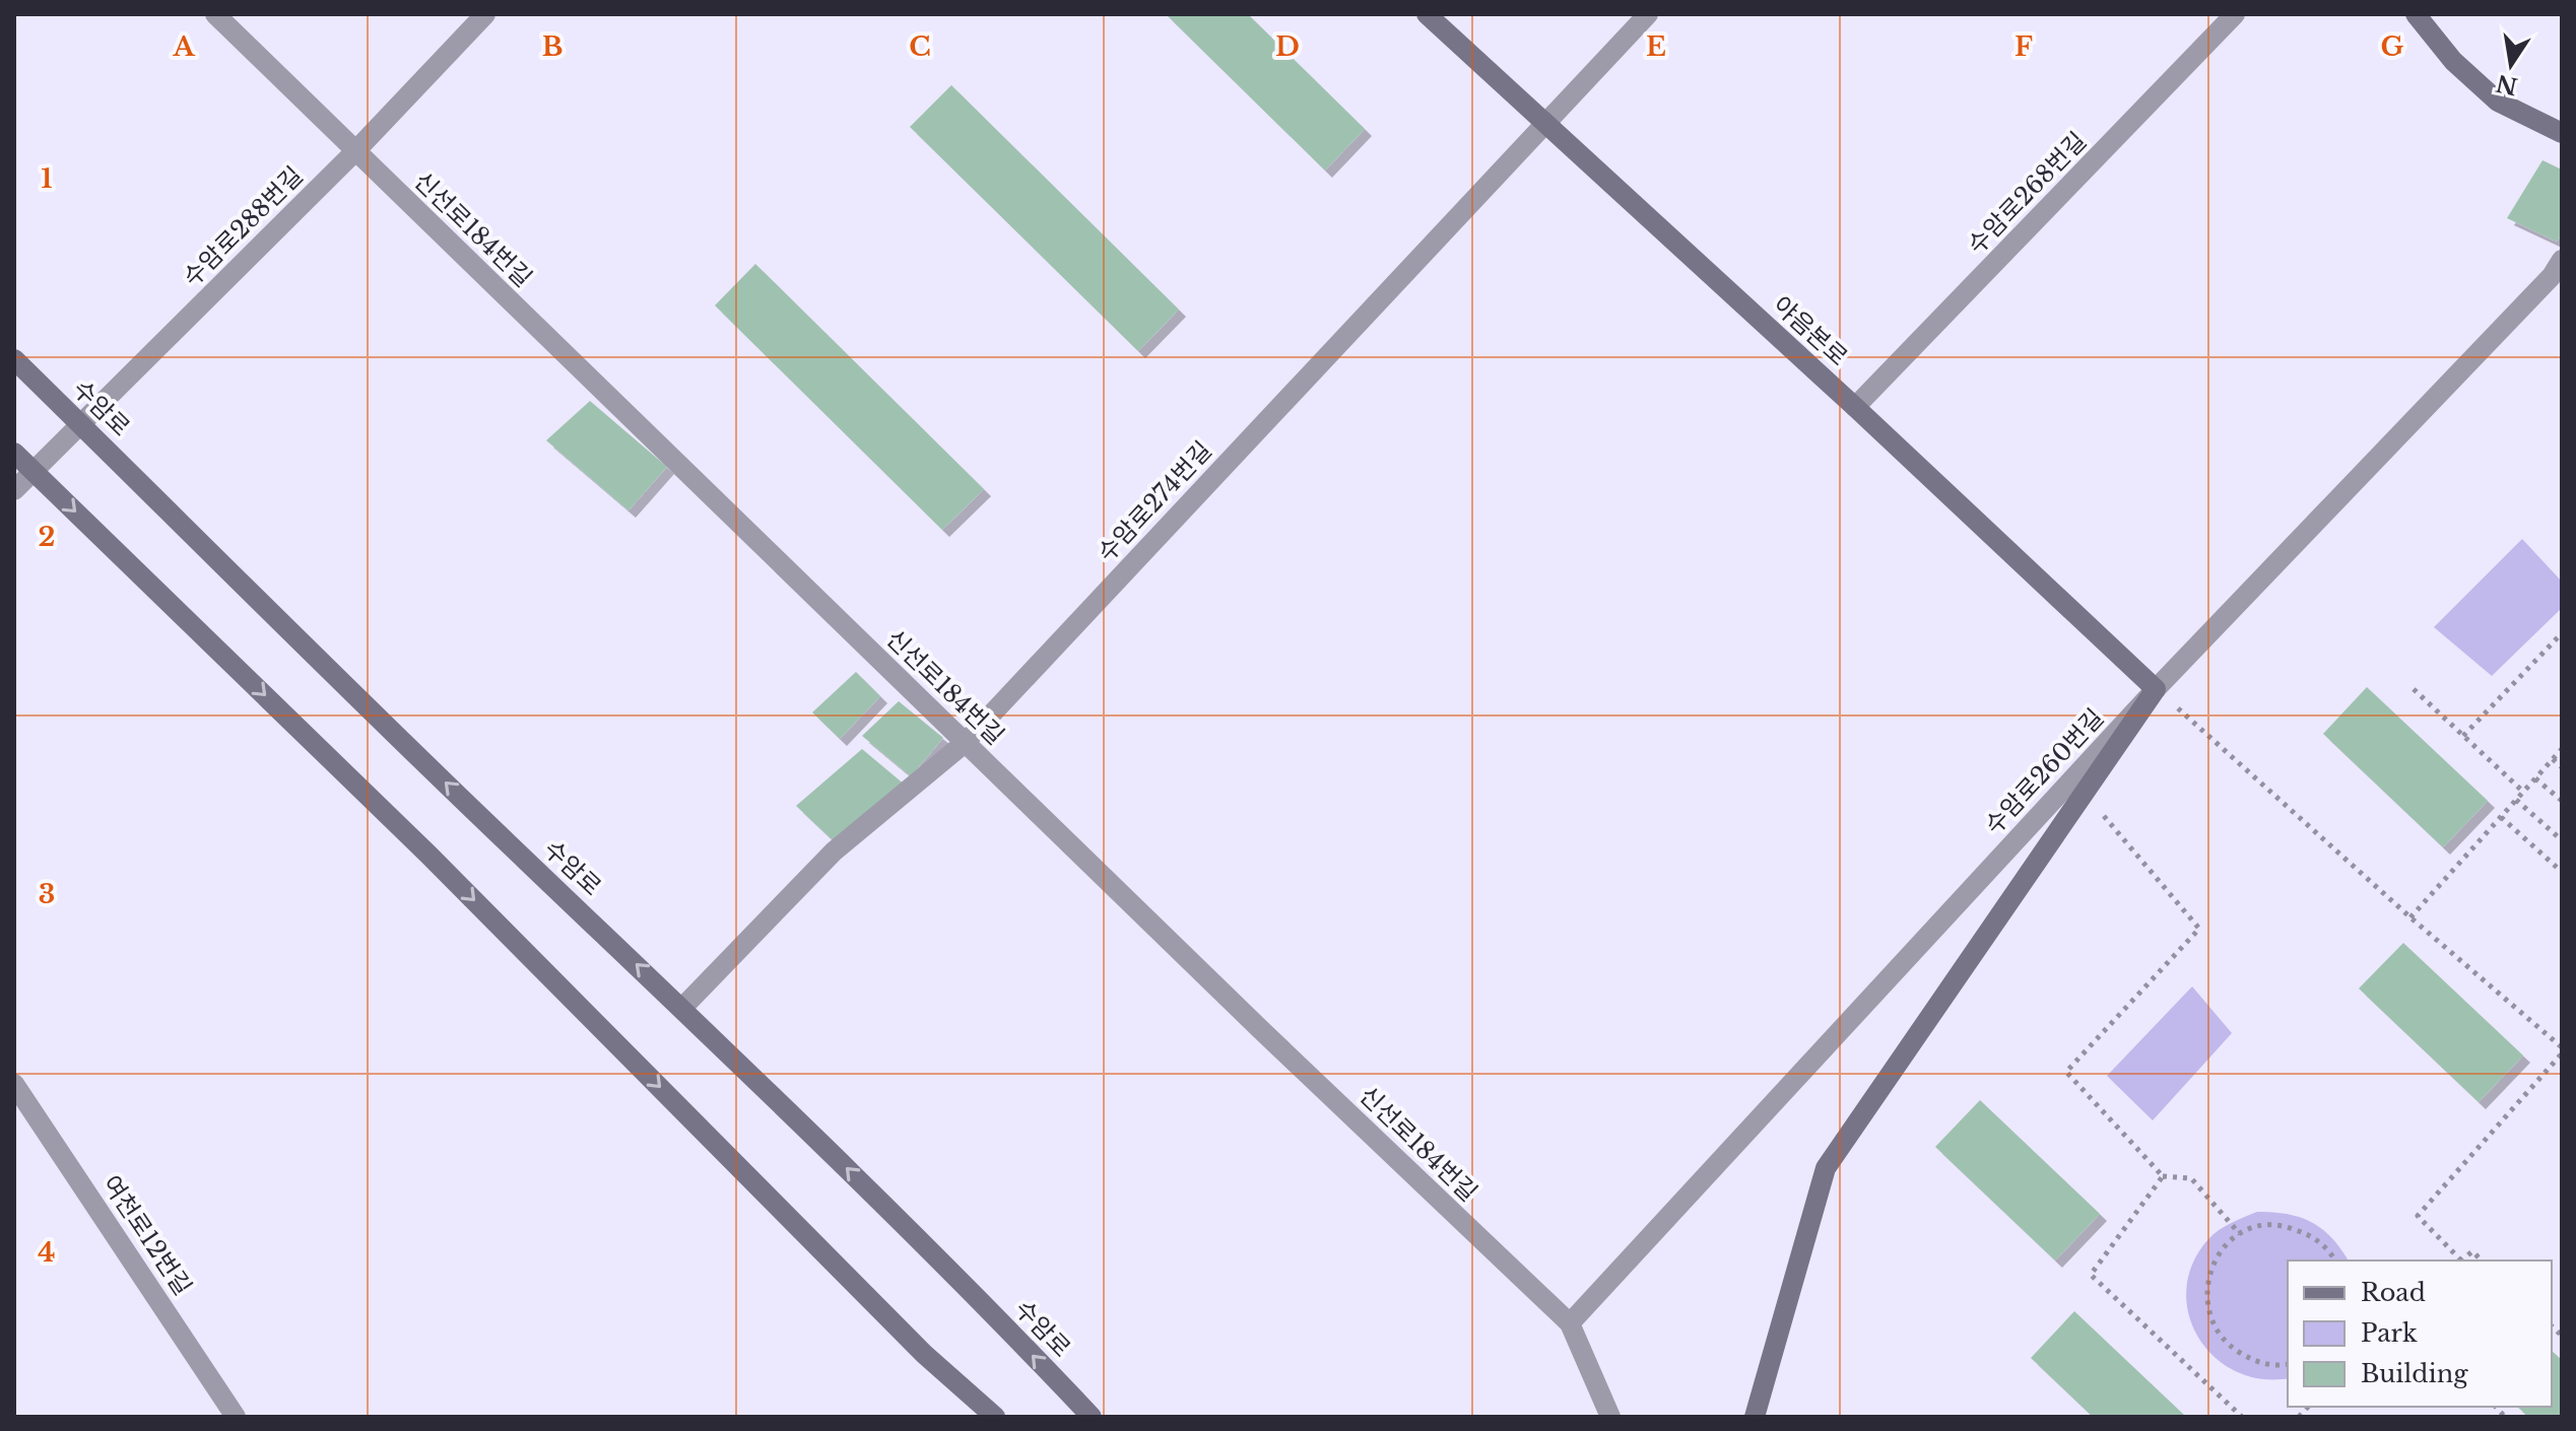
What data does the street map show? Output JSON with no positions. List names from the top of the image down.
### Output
{
  "streets": {
    "main road": ["야음본로", "수암로"],
    "street": [
      "수암로268번길",
      "수암로288번길",
      "신선로184번길",
      "수암로274번길",
      "수암로260번길",
      "여천로12번길"
    ]
  },
  "crossings": [
    ["수암로268번길", "야음본로"],
    ["수암로288번길", "신선로184번길"],
    ["수암로288번길", "수암로"],
    ["신선로184번길", "수암로274번길"],
    ["신선로184번길", "수암로260번길"],
    ["야음본로", "수암로274번길"],
    ["야음본로", "수암로260번길"],
    ["수암로", "수암로274번길"]
  ],
  "legend": ["Road", "Park", "Building"],
  "north": "bottom",
  "grid": {
    "columns": [
      "A",
      "B",
      "C",
      "D",
      "E",
      "F",
      "G"
    ],
    "rows": [
      "1",
      "2",
      "3",
      "4"
    ]
  }
}
